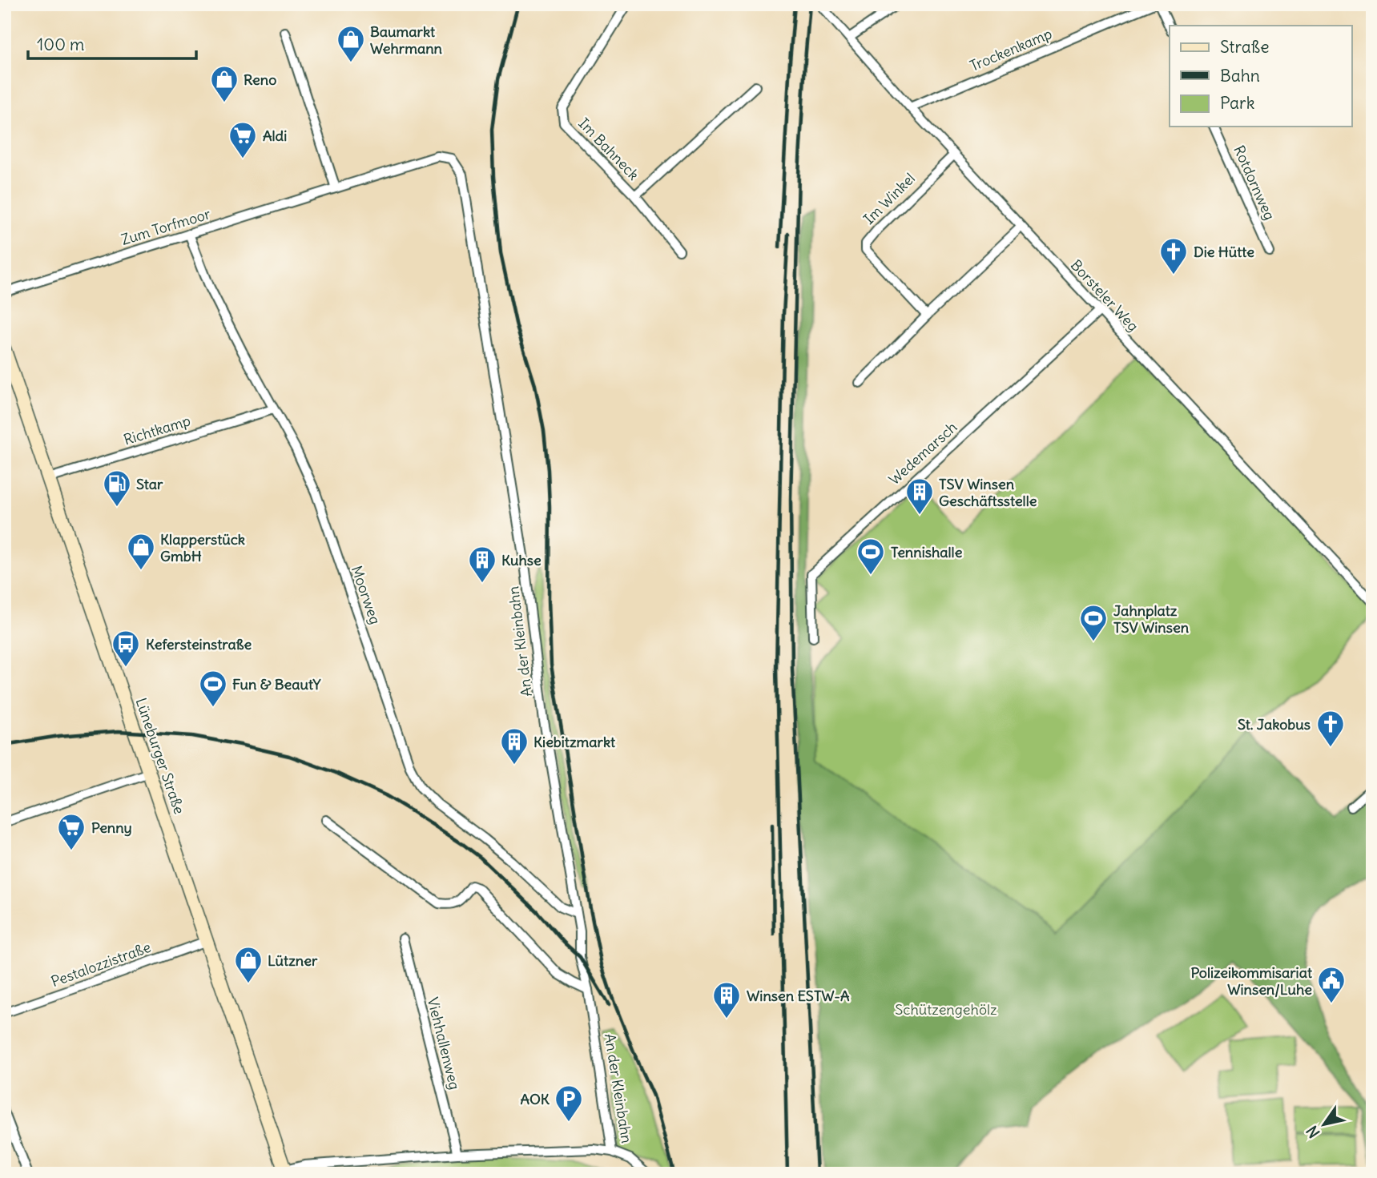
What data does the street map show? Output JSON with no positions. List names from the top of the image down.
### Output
{
  "streets": {
    "main road": ["Lüneburger Straße"],
    "street": [
      "Trockenkamp",
      "Im Bahneck",
      "Rotdornweg",
      "Im Winkel",
      "Zum Torfmoor",
      "Borsteler Weg",
      "Richtkamp",
      "Wedemarsch",
      "Moorweg",
      "An der Kleinbahn",
      "Pestalozzistraße",
      "Viehhallenweg"
    ]
  },
  "crossings": [
    ["Trockenkamp", "Borsteler Weg"],
    ["Im Winkel", "Borsteler Weg"],
    ["Zum Torfmoor", "Moorweg"],
    ["Zum Torfmoor", "An der Kleinbahn"],
    ["Borsteler Weg", "Wedemarsch"],
    ["Richtkamp", "Moorweg"],
    ["Richtkamp", "Lüneburger Straße"],
    ["Moorweg", "An der Kleinbahn"],
    ["Lüneburger Straße", "Pestalozzistraße"]
  ],
  "parks": ["Schützengehölz"],
  "places": {
    "shop": [
      "Baumarkt Wehrmann",
      "Reno",
      "Klapperstück GmbH",
      "Lützner"
    ],
    "supermarket": ["Aldi", "Penny"],
    "church": ["Die Hütte", "St. Jakobus"],
    "fuel station": ["Star"],
    "building": [
      "TSV Winsen Geschäftsstelle",
      "Kuhse",
      "Kiebitzmarkt",
      "Winsen ESTW-A"
    ],
    "sports": ["Tennishalle", "Jahnplatz TSV Winsen", "Fun & BeautY"],
    "bus stop": ["Kefersteinstraße"],
    "public building": ["Polizeikommisariat Winsen/Luhe"],
    "parking": ["AOK"]
  },
  "legend": ["Straße", "Bahn", "Park"],
  "scale_bar": "100 m",
  "north": "bottom left"
}
